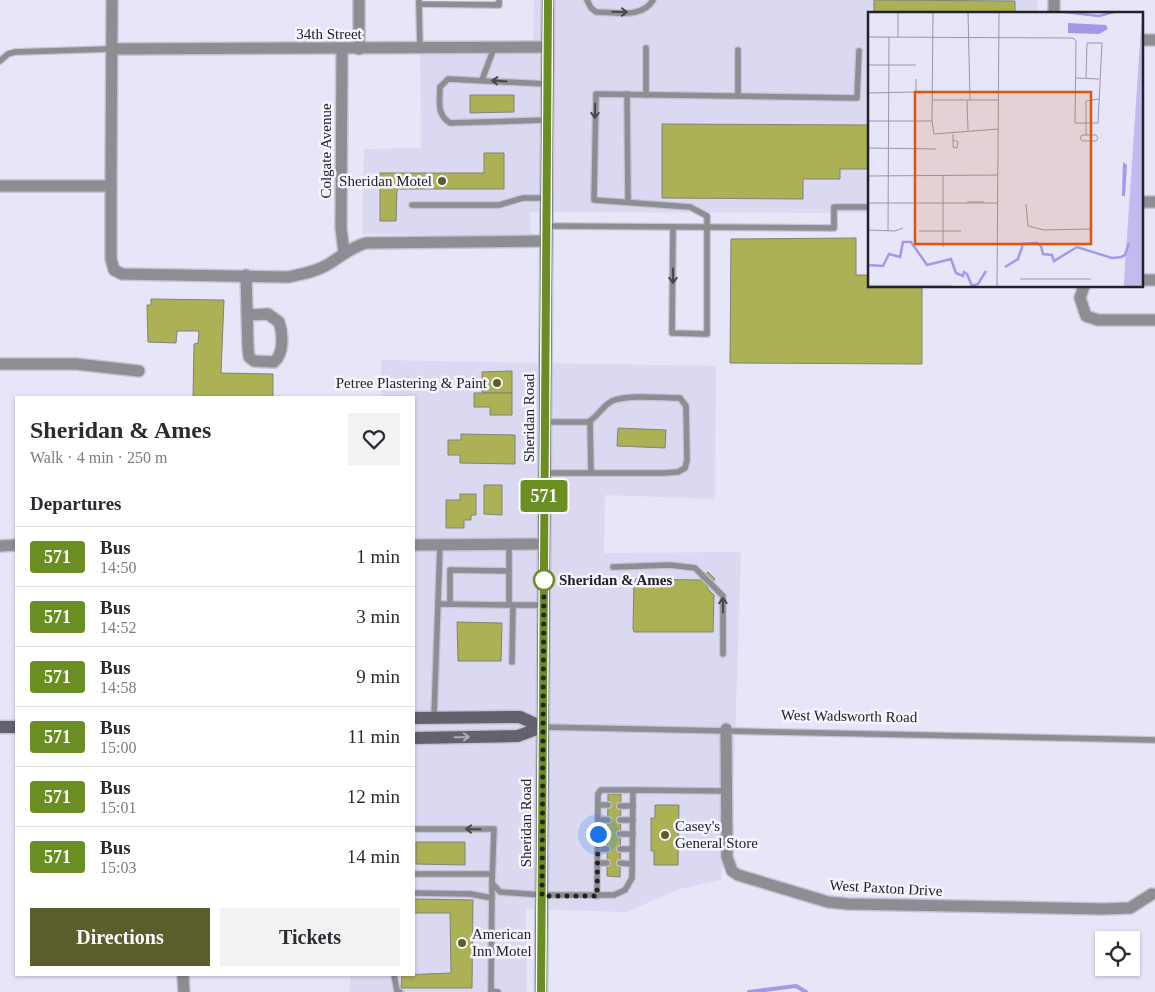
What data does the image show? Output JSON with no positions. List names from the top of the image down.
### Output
{
  "streets": {
    "main road": ["Sheridan Road", "West Wadsworth Road"],
    "street": ["34th Street", "Colgate Avenue", "West Paxton Drive"]
  },
  "crossings": [
    ["34th Street", "Colgate Avenue"],
    ["34th Street", "Sheridan Road"],
    ["Sheridan Road", "West Wadsworth Road"],
    ["West Wadsworth Road", "West Paxton Drive"]
  ],
  "places": [
    "Sheridan Motel",
    "Petree Plastering & Paint",
    "Sheridan & Ames",
    "Casey's General Store",
    "American Inn Motel"
  ],
  "lines": ["bus line 571"],
  "page": {
    "on_map": "571",
    "heading": [
      ["Sheridan & Ames", "Walk · 4 min · 250 m"],
      "Departures"
    ],
    "list": [
      {
        "mark": "571",
        "name": "Bus",
        "note": "14:50",
        "value": "1 min"
      },
      {
        "mark": "571",
        "name": "Bus",
        "note": "14:52",
        "value": "3 min"
      },
      {
        "mark": "571",
        "name": "Bus",
        "note": "14:58",
        "value": "9 min"
      },
      {
        "mark": "571",
        "name": "Bus",
        "note": "15:00",
        "value": "11 min"
      },
      {
        "mark": "571",
        "name": "Bus",
        "note": "15:01",
        "value": "12 min"
      },
      {
        "mark": "571",
        "name": "Bus",
        "note": "15:03",
        "value": "14 min"
      }
    ],
    "buttons": ["Directions", "Tickets"]
  }
}
